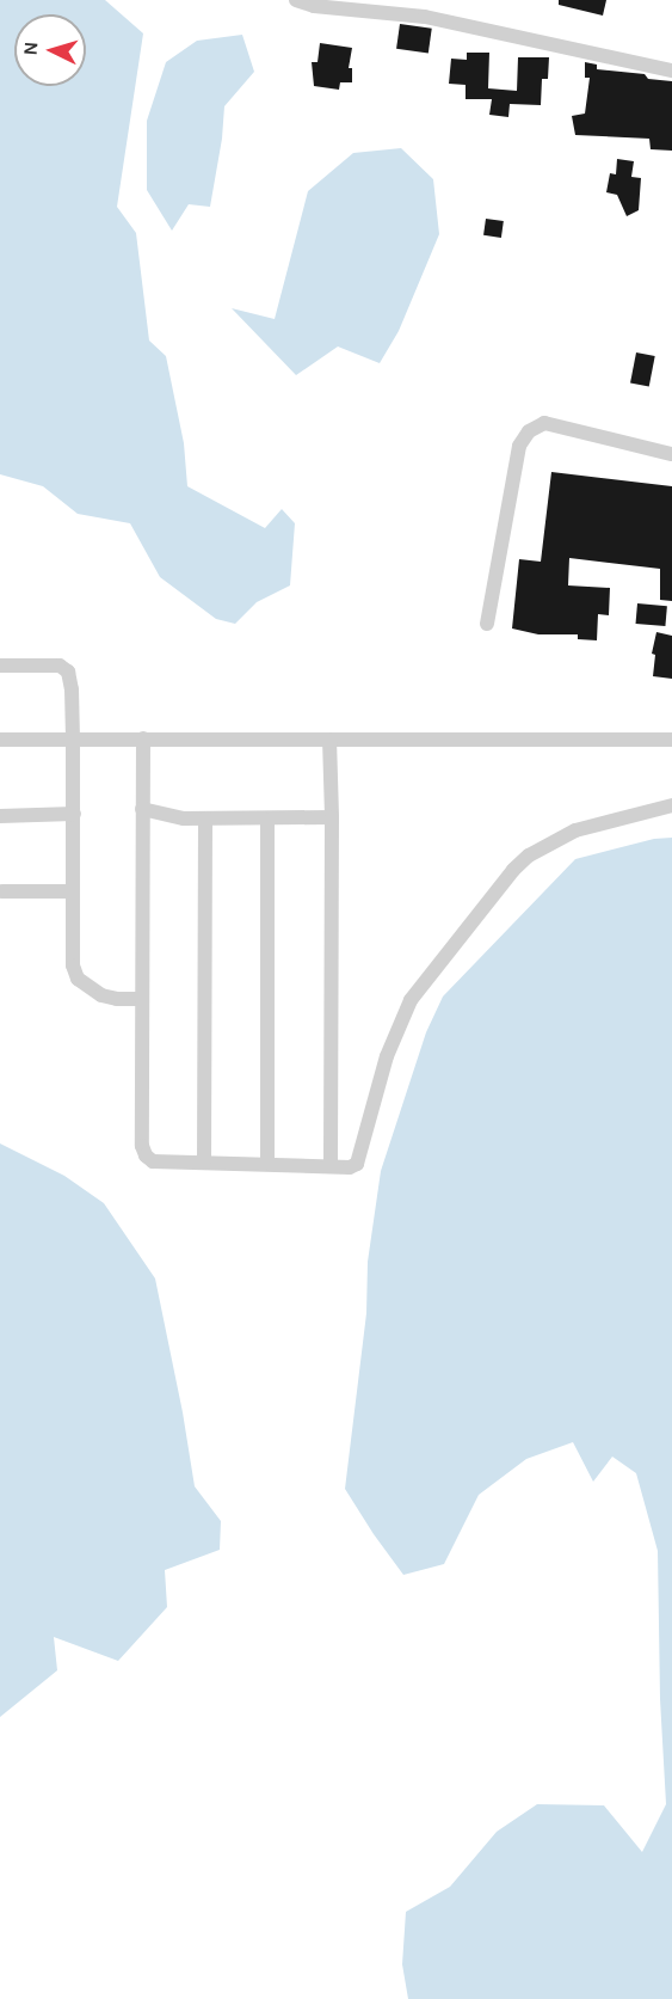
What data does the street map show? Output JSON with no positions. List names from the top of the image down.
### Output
{
  "north": "left"
}
